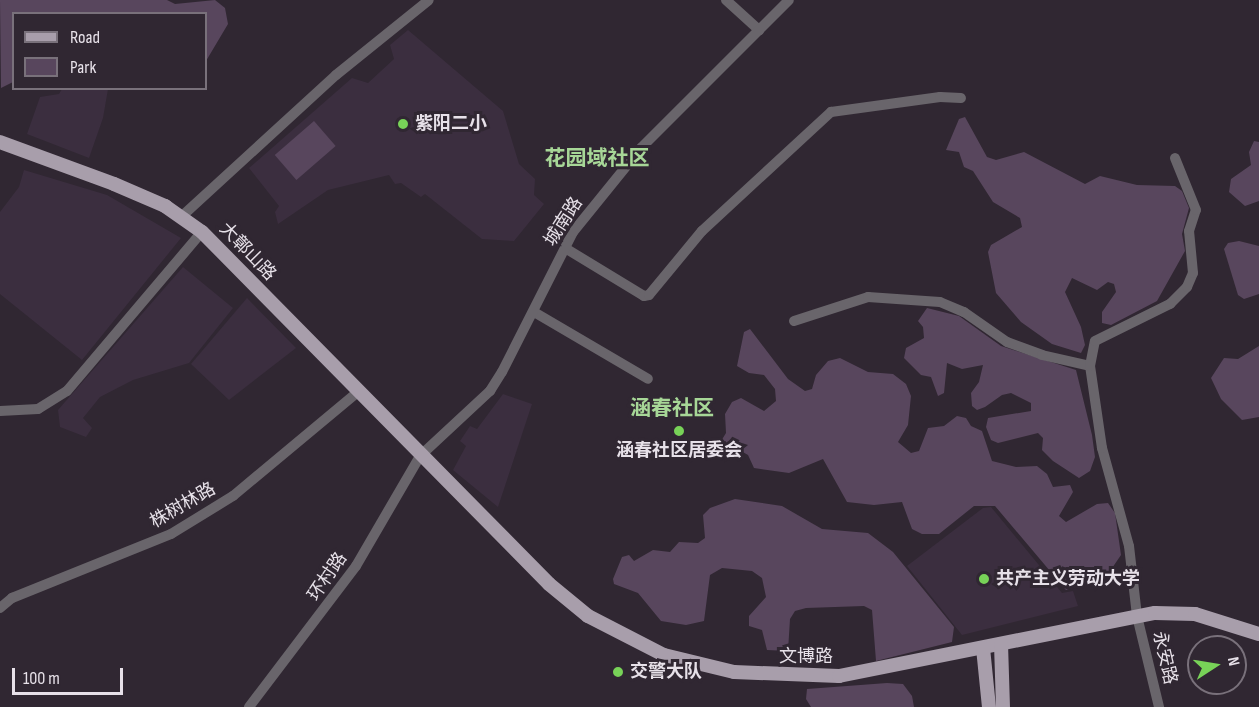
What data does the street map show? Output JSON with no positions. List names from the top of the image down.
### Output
{
  "streets": {
    "main road": ["大鄣山路", "文博路"],
    "street": [
      "城南路",
      "株树林路",
      "环村路",
      "永安路"
    ]
  },
  "crossings": [
    ["城南路", "大鄣山路"],
    ["城南路", "环村路"],
    ["城南路", "文博路"],
    ["大鄣山路", "株树林路"],
    ["大鄣山路", "环村路"],
    ["大鄣山路", "文博路"],
    ["环村路", "文博路"],
    ["文博路", "永安路"]
  ],
  "districts": ["花园域社区", "涵春社区"],
  "places": [
    "紫阳二小",
    "涵春社区居委会",
    "共产主义劳动大学",
    "交警大队"
  ],
  "legend": ["Road", "Park"],
  "scale_bar": "100 m",
  "north": "right"
}
